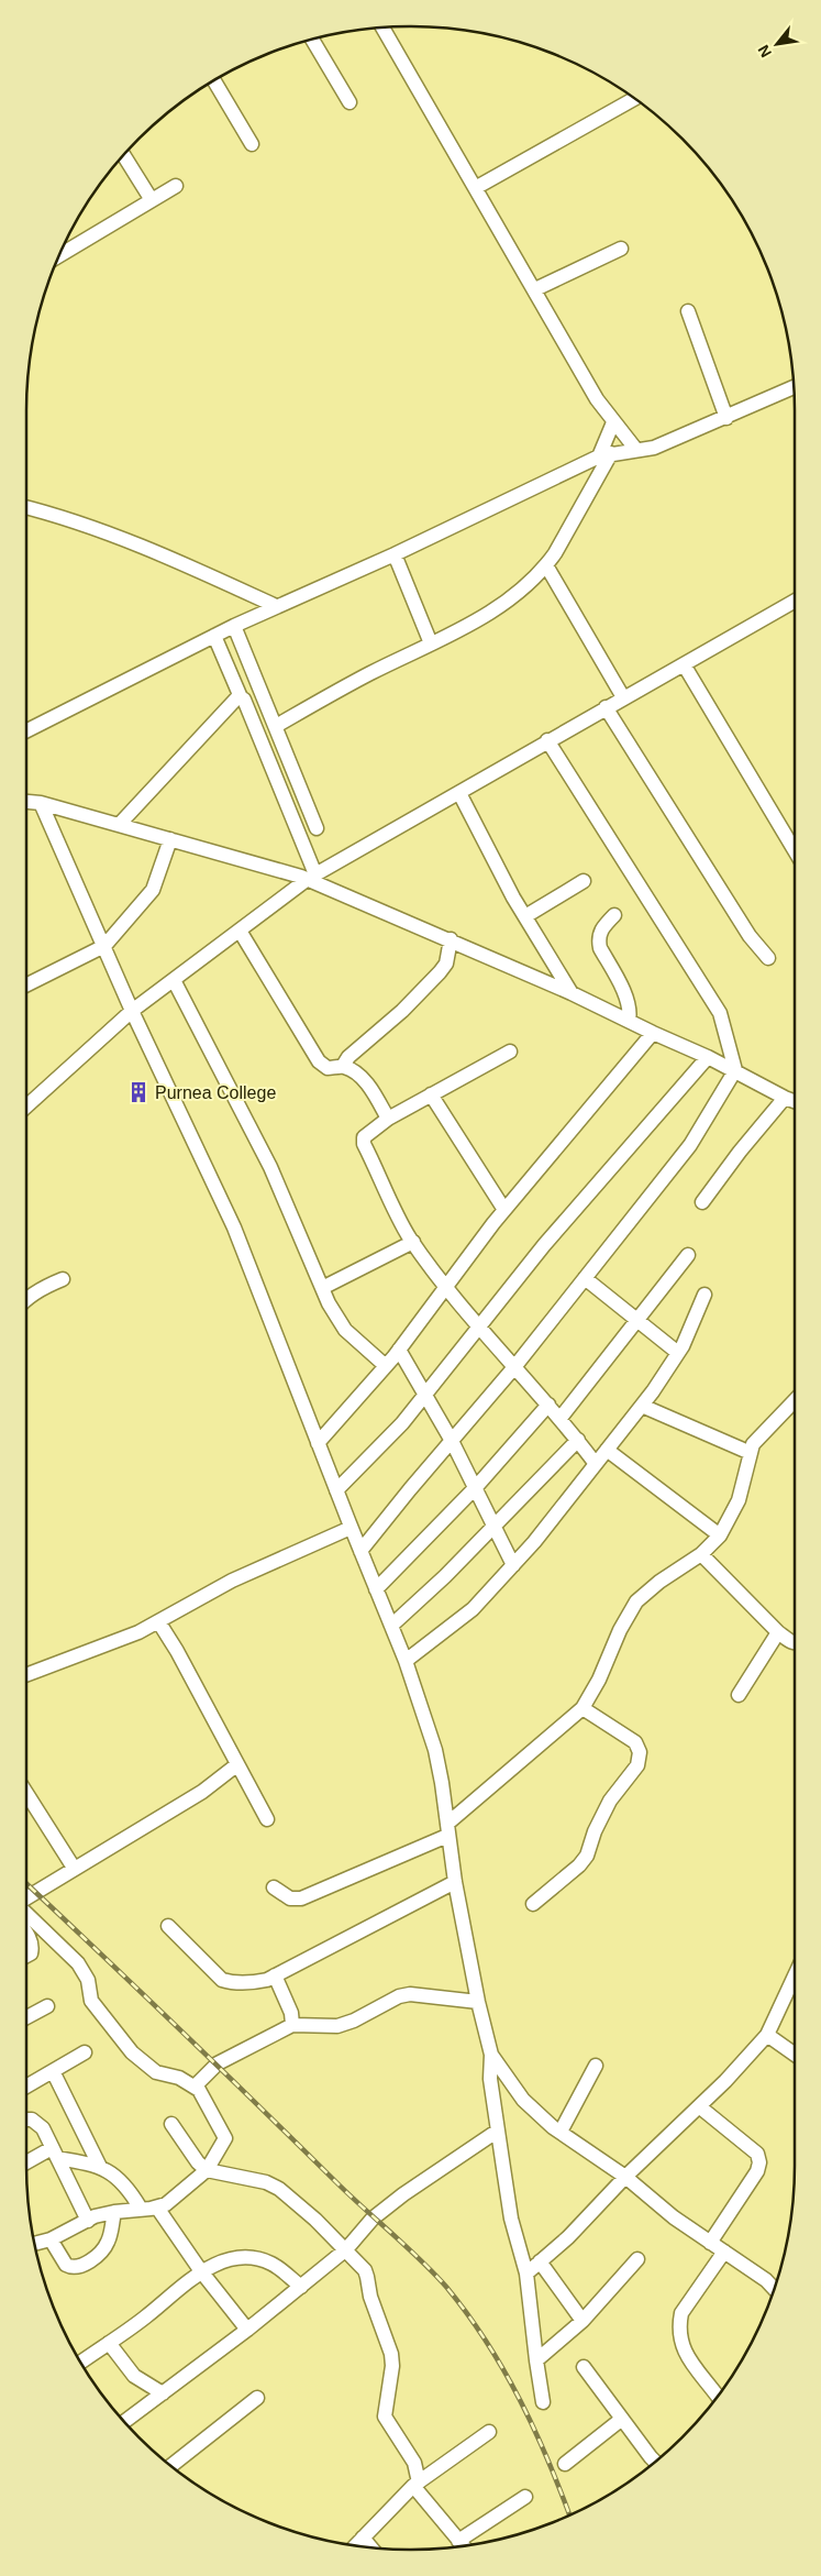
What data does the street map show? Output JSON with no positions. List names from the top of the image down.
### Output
{
  "places": {
    "building": ["Purnea College"]
  },
  "north": "bottom left"
}
